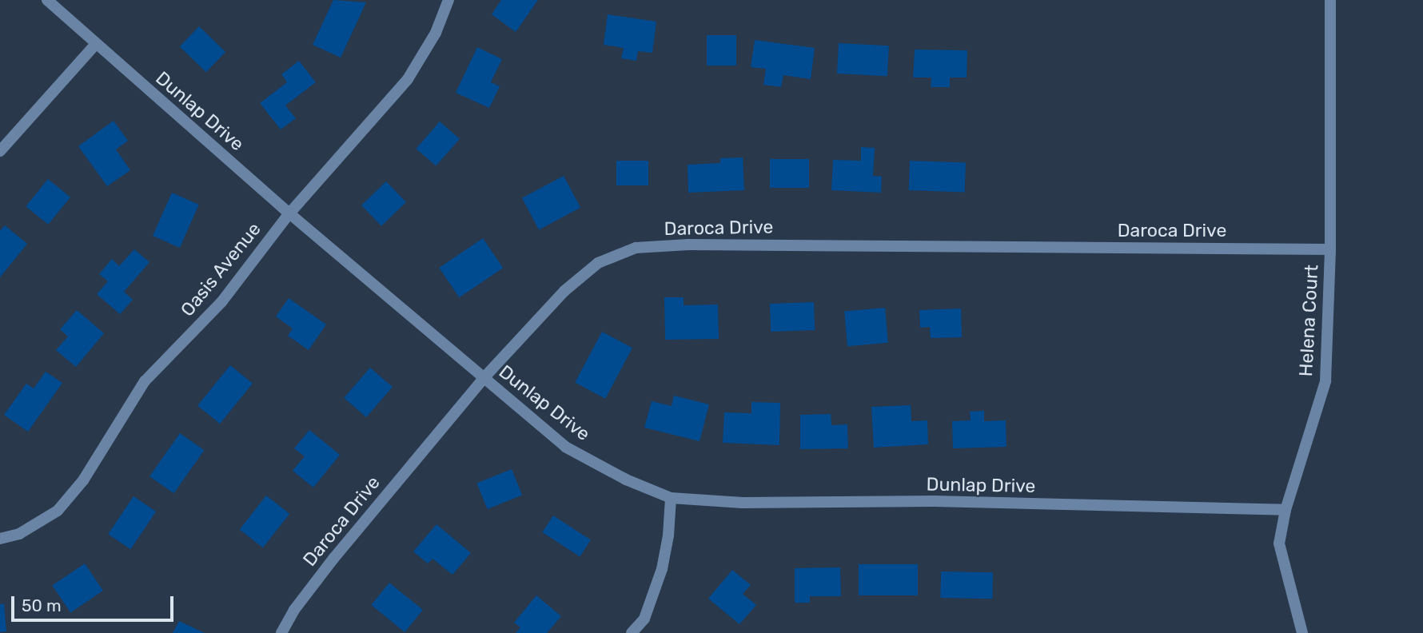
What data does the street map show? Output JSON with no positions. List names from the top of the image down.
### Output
{
  "streets": {
    "street": [
      "Dunlap Drive",
      "Daroca Drive",
      "Oasis Avenue",
      "Helena Court"
    ]
  },
  "crossings": [
    ["Dunlap Drive", "Daroca Drive"],
    ["Dunlap Drive", "Oasis Avenue"],
    ["Dunlap Drive", "Helena Court"],
    ["Daroca Drive", "Helena Court"]
  ],
  "scale_bar": "50 m"
}
